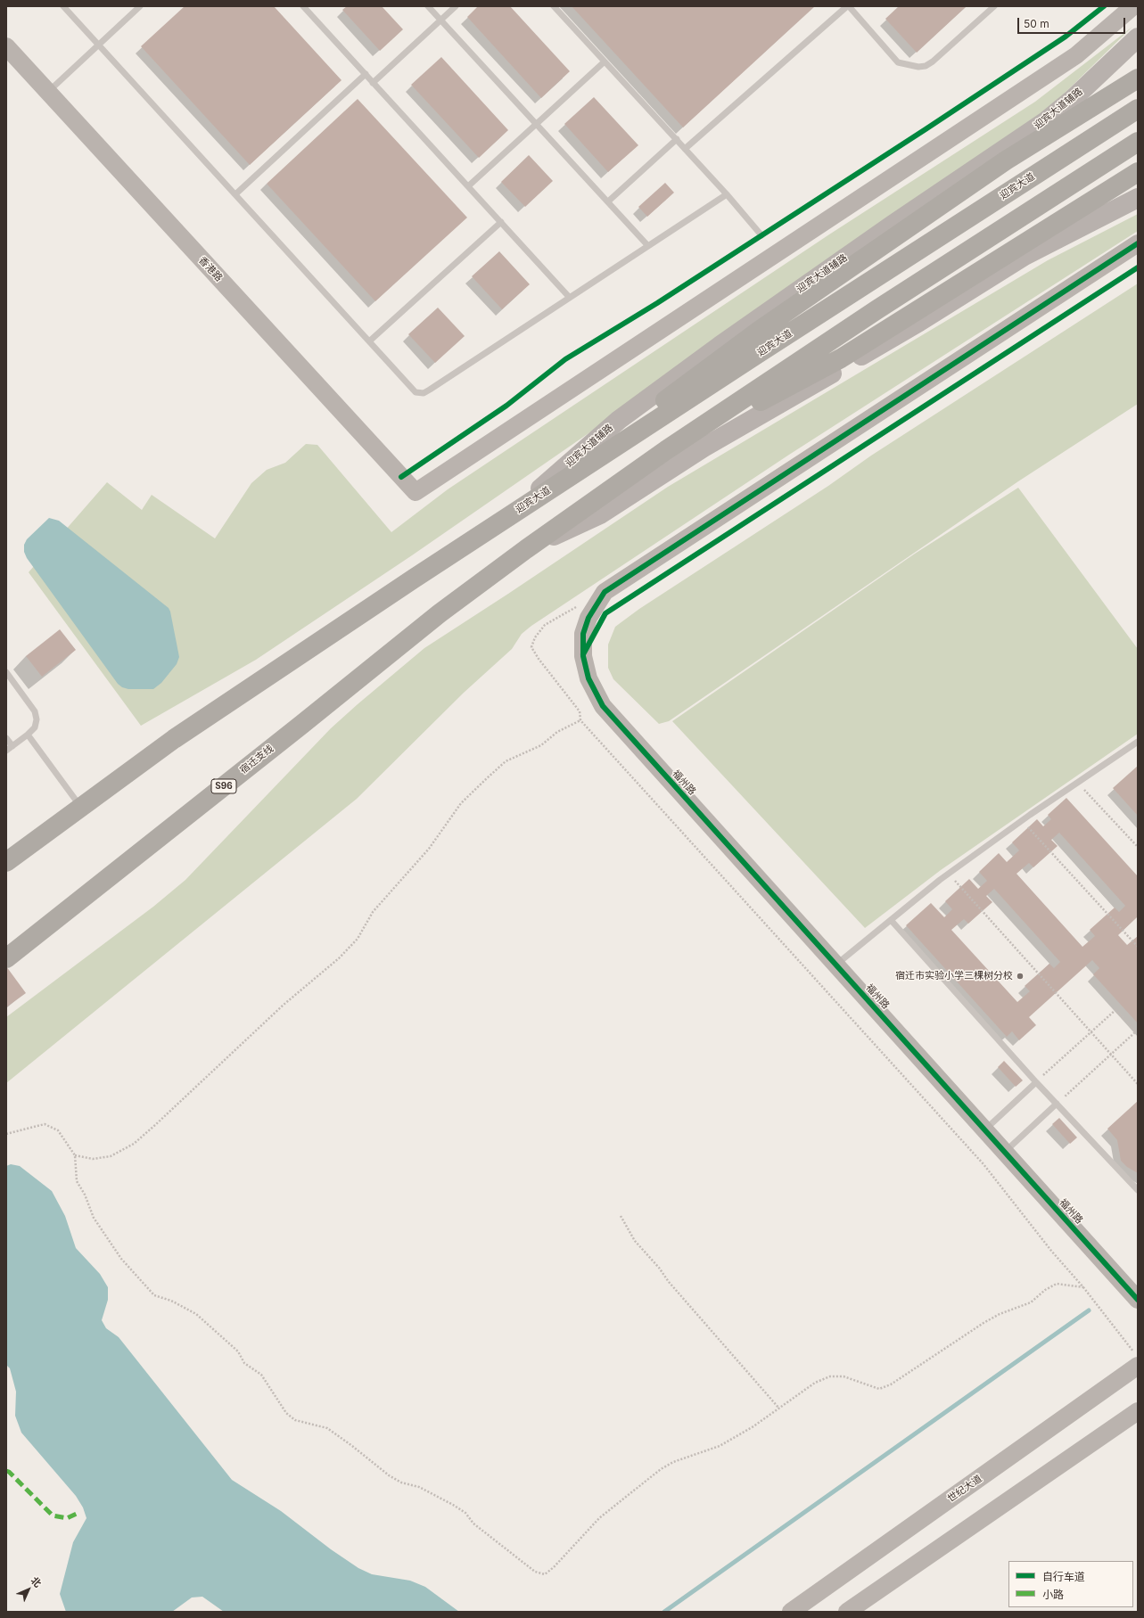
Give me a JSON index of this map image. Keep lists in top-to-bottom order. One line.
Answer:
{"streets":{"highway":["迎宾大道","宿迁支线","S96"],"main road":["迎宾大道辅路"],"street":["香港路","福州路","世纪大道"]},"crossings":[["迎宾大道辅路","迎宾大道"]],"places":["宿迁市实验小学三棵树分校"],"legend":["自行车道","小路"],"scale_bar":"50 m","north":"top right"}
